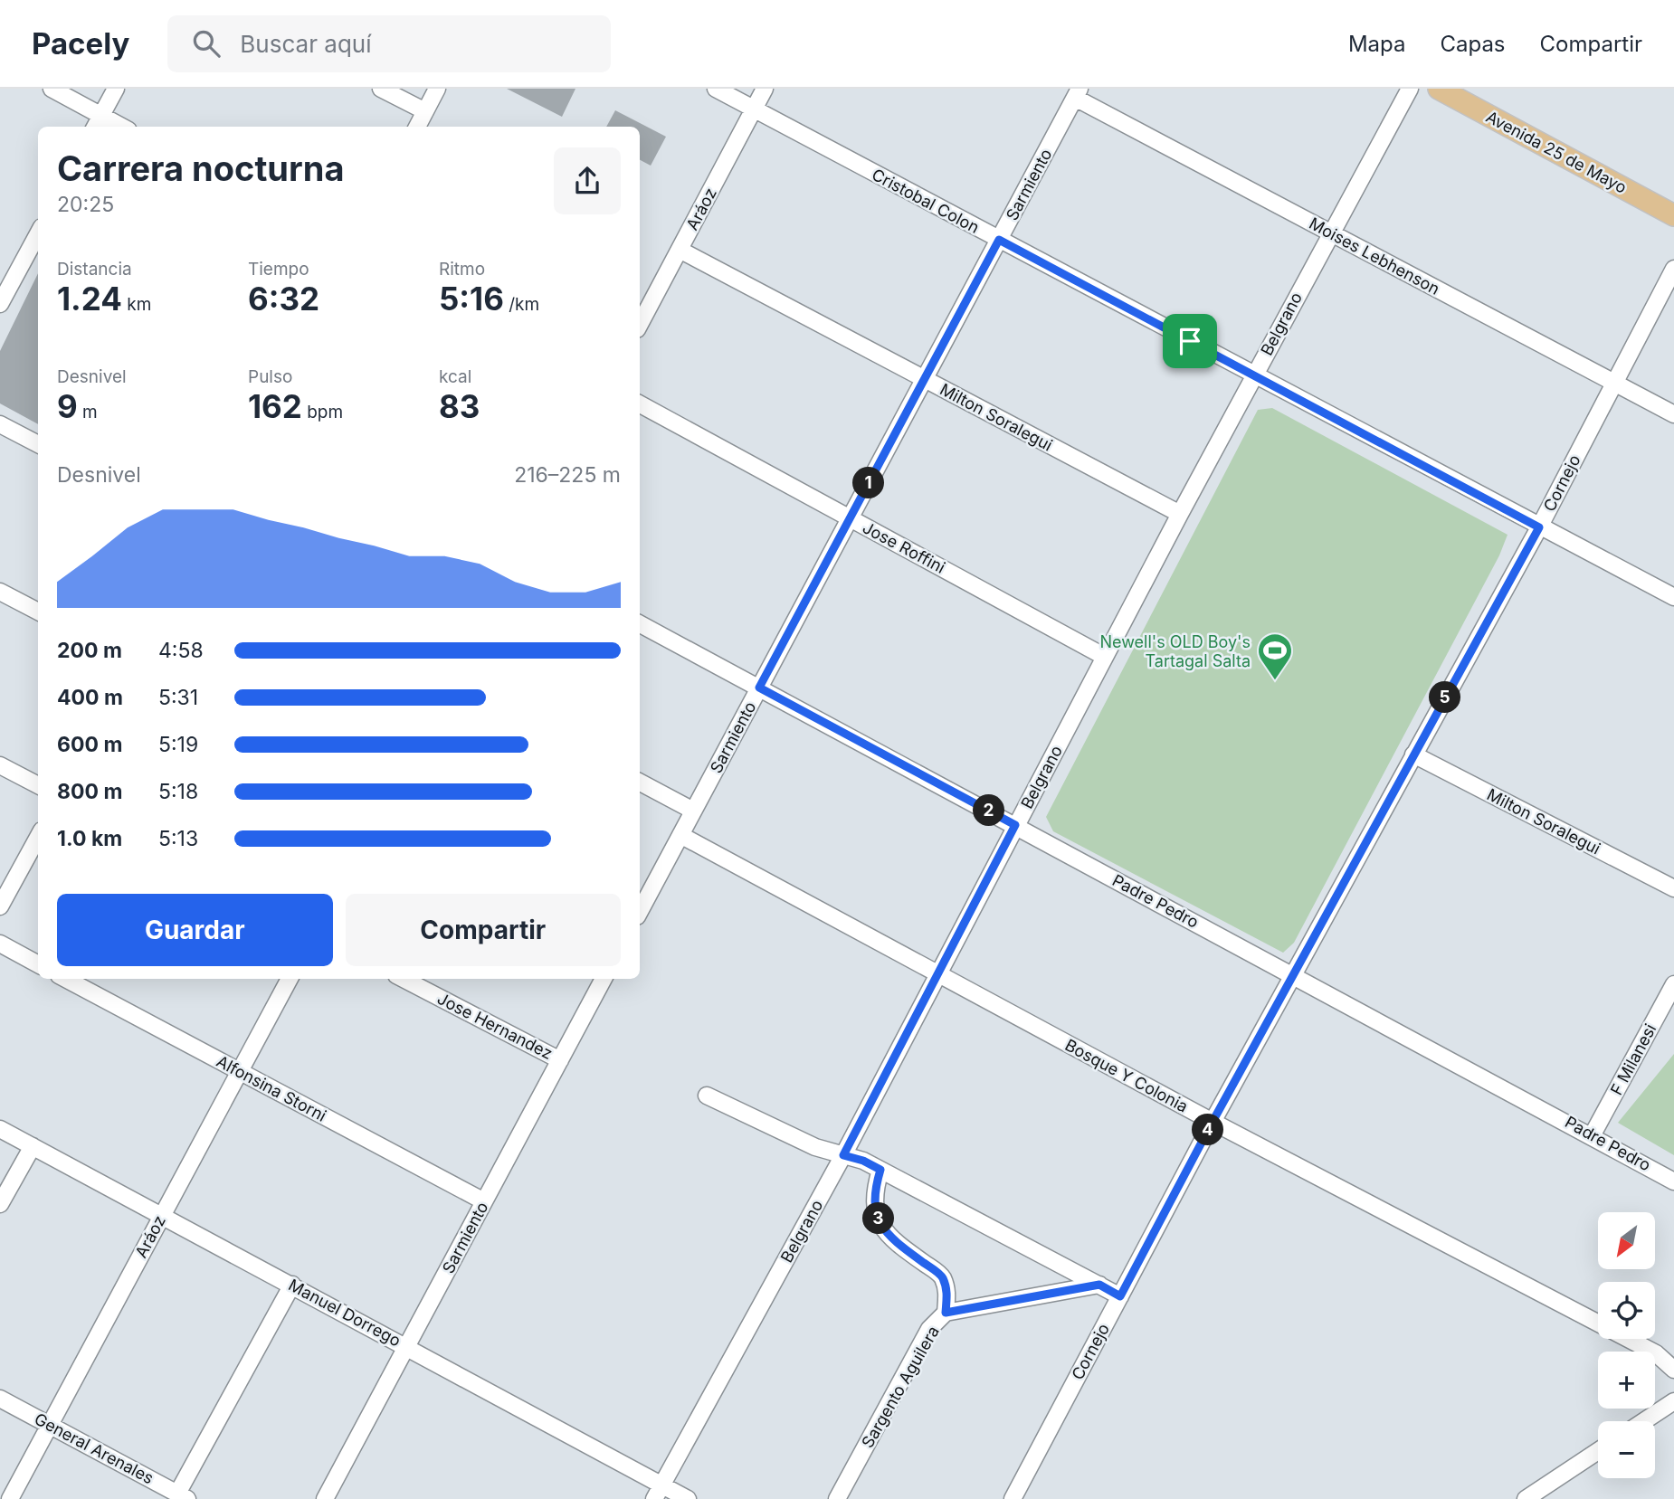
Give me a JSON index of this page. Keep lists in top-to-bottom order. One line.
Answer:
{"streets":{"main road":["Avenida 25 de Mayo"],"street":["Sarmiento","Cristobal Colon","Aráoz","Moises Lebhenson","Belgrano","Milton Soralegui","Cornejo","Jose Roffini","Padre Pedro","Jose Hernandez","F Milanesi","Bosque Y Colonia","Alfonsina Storni","Manuel Dorrego","Sargento Aguilera","General Arenales"]},"crossings":[["Sarmiento","Cristobal Colon"],["Sarmiento","Moises Lebhenson"],["Sarmiento","Milton Soralegui"],["Sarmiento","Jose Roffini"],["Sarmiento","Padre Pedro"],["Sarmiento","Jose Hernandez"],["Sarmiento","Bosque Y Colonia"],["Sarmiento","Alfonsina Storni"],["Sarmiento","Manuel Dorrego"],["Cristobal Colon","Aráoz"],["Cristobal Colon","Belgrano"],["Cristobal Colon","Cornejo"],["Aráoz","Milton Soralegui"],["Aráoz","Alfonsina Storni"],["Aráoz","Manuel Dorrego"],["Aráoz","General Arenales"],["Moises Lebhenson","Belgrano"],["Moises Lebhenson","Cornejo"],["Belgrano","Milton Soralegui"],["Belgrano","Jose Roffini"],["Belgrano","Padre Pedro"],["Belgrano","Bosque Y Colonia"],["Belgrano","Manuel Dorrego"],["Milton Soralegui","Cornejo"],["Cornejo","Padre Pedro"],["Cornejo","Bosque Y Colonia"],["Padre Pedro","F Milanesi"]],"places":{"sports":["Newell's OLD Boy's Tartagal Salta"]},"north":"bottom left","page":{"header":"Pacely","search":"Buscar aquí","nav":["Mapa","Capas","Compartir"],"heading":["Carrera nocturna","20:25"],"stats":[["Distancia","1.24 km"],["Tiempo","6:32"],["Ritmo","5:16 /km"],["Desnivel","9 m"],["Pulso","162 bpm"],["kcal","83"]],"chart":["Desnivel","216–225 m"],"pins":["1","5","2","4","3"],"list":[{"name":"200 m","note":"4:58"},{"name":"400 m","note":"5:31"},{"name":"600 m","note":"5:19"},{"name":"800 m","note":"5:18"},{"name":"1.0 km","note":"5:13"}],"buttons":["Guardar","Compartir"],"map_buttons":["+","−"]}}
